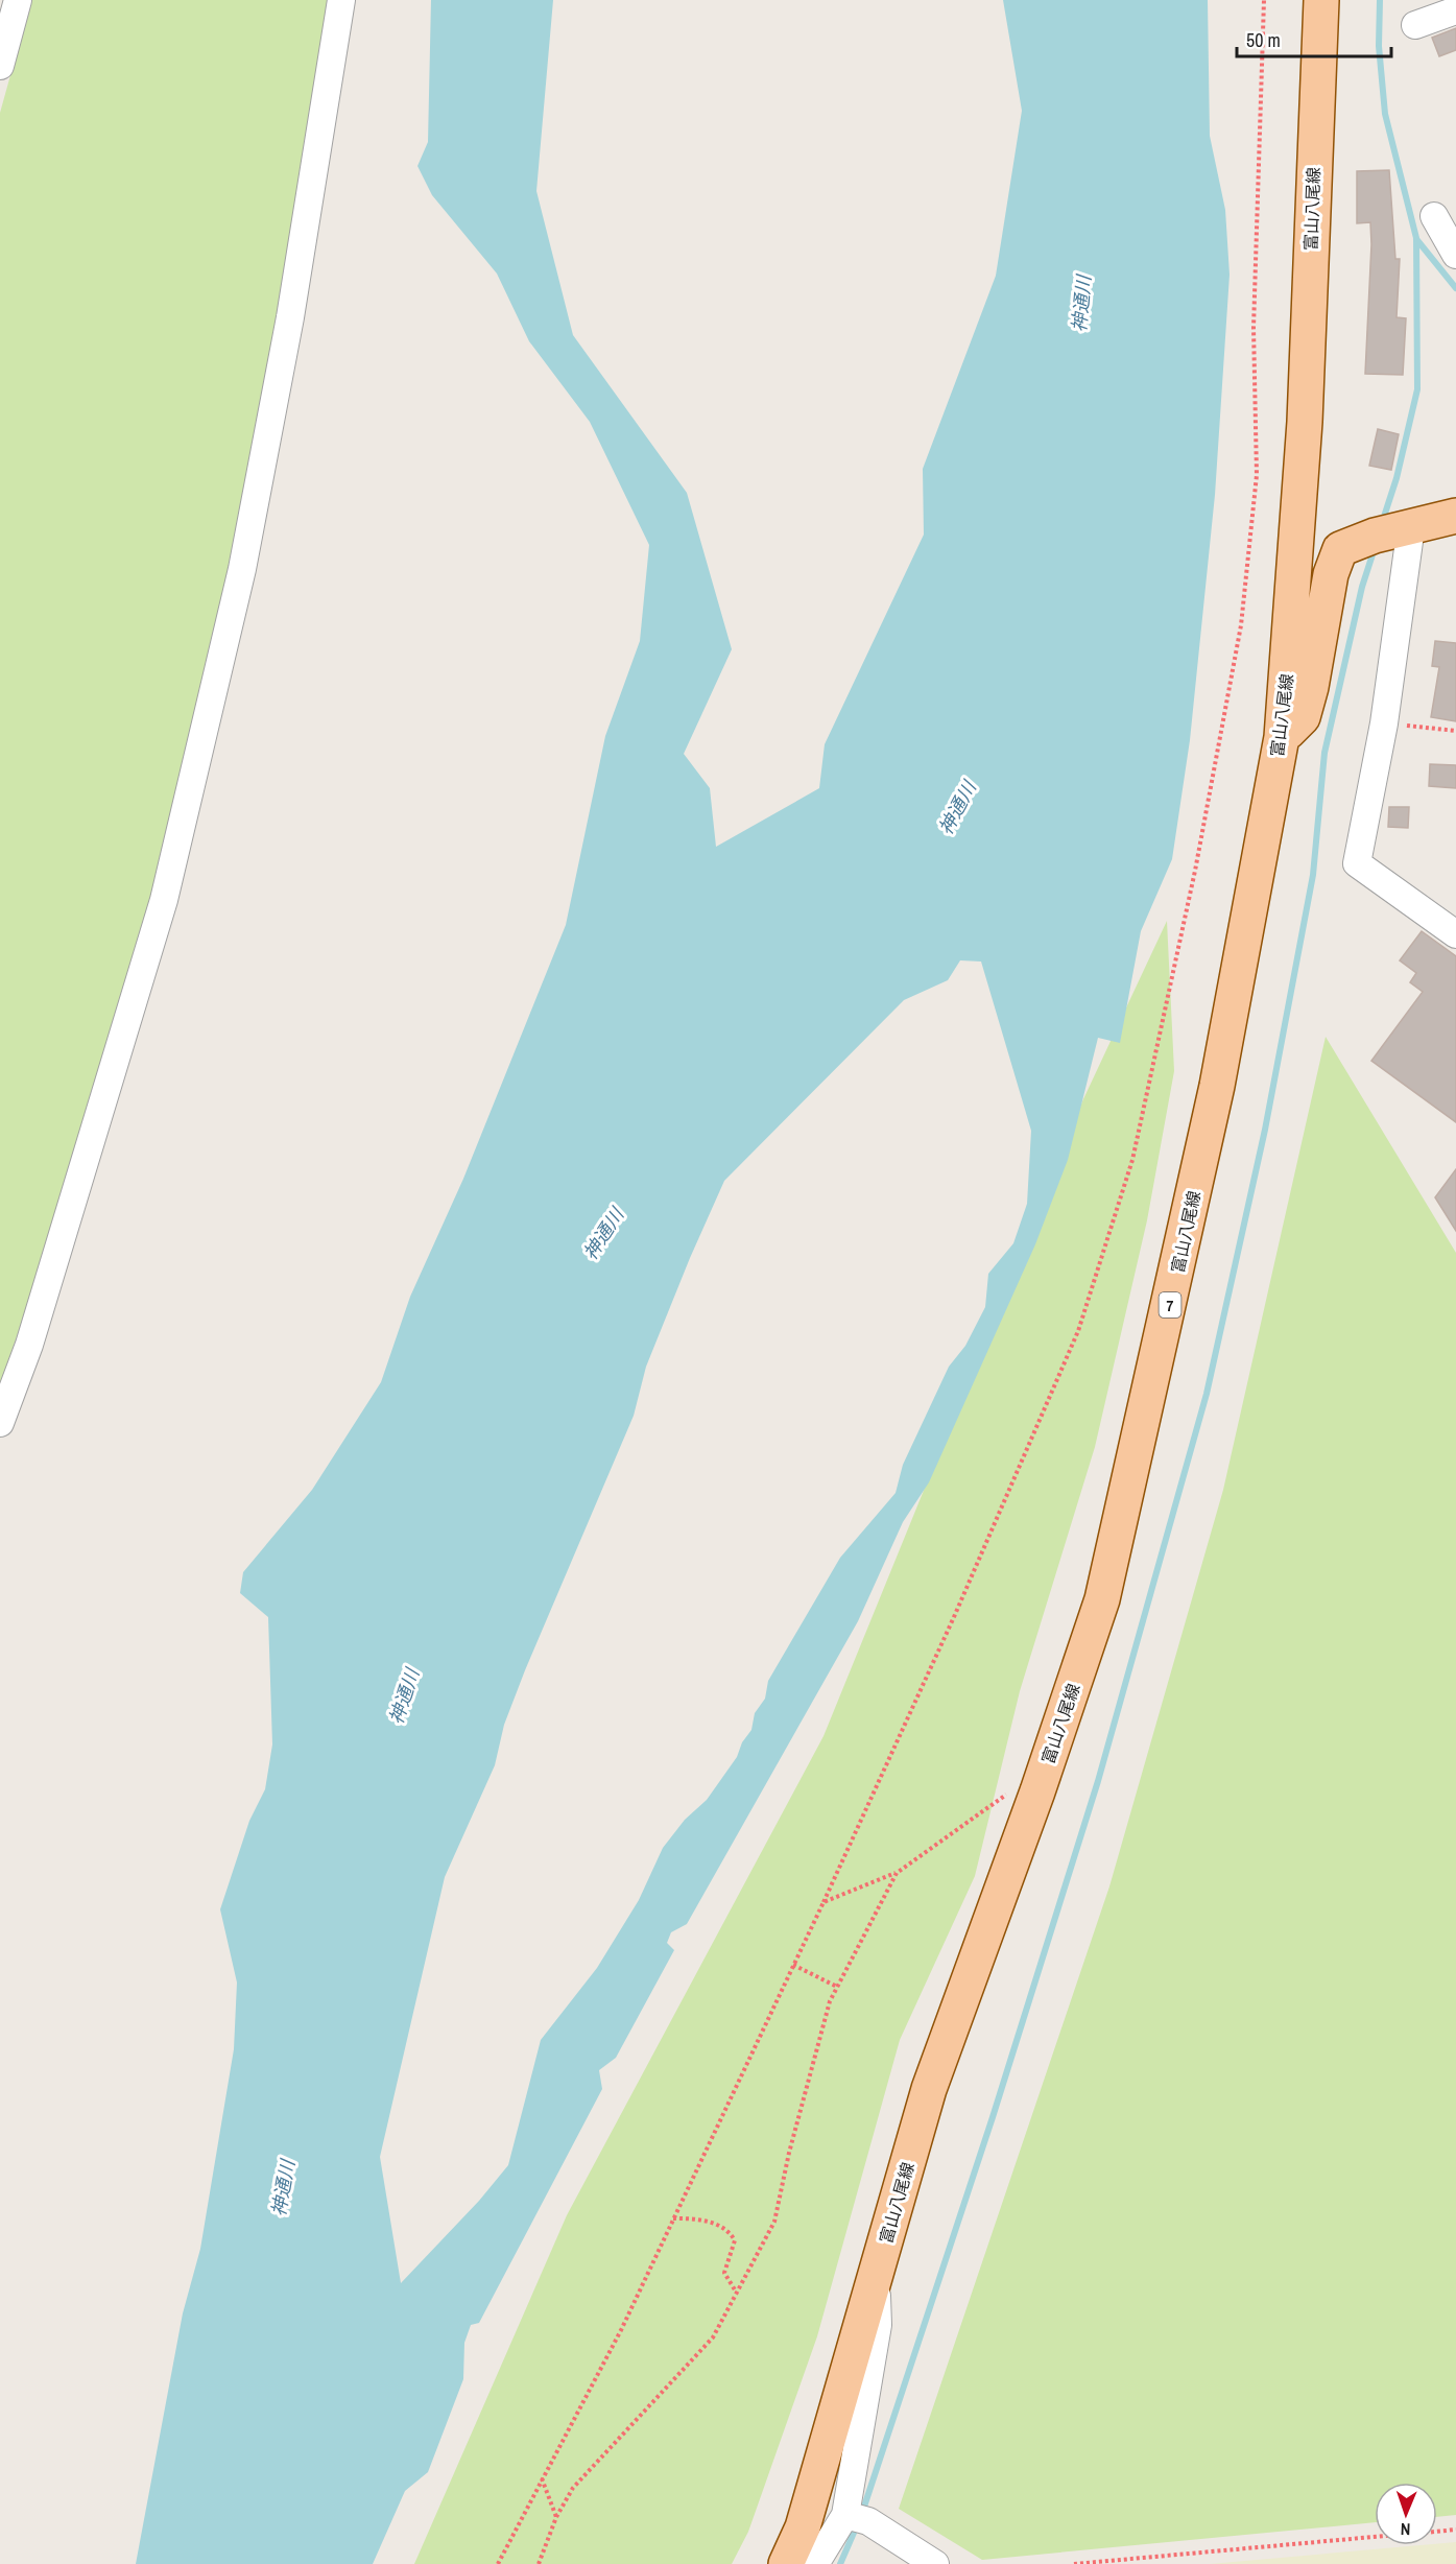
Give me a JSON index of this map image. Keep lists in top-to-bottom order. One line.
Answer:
{"streets":{"main road":["富山八尾線","7"]},"water":["神通川"],"scale_bar":"50 m","north":"bottom"}
